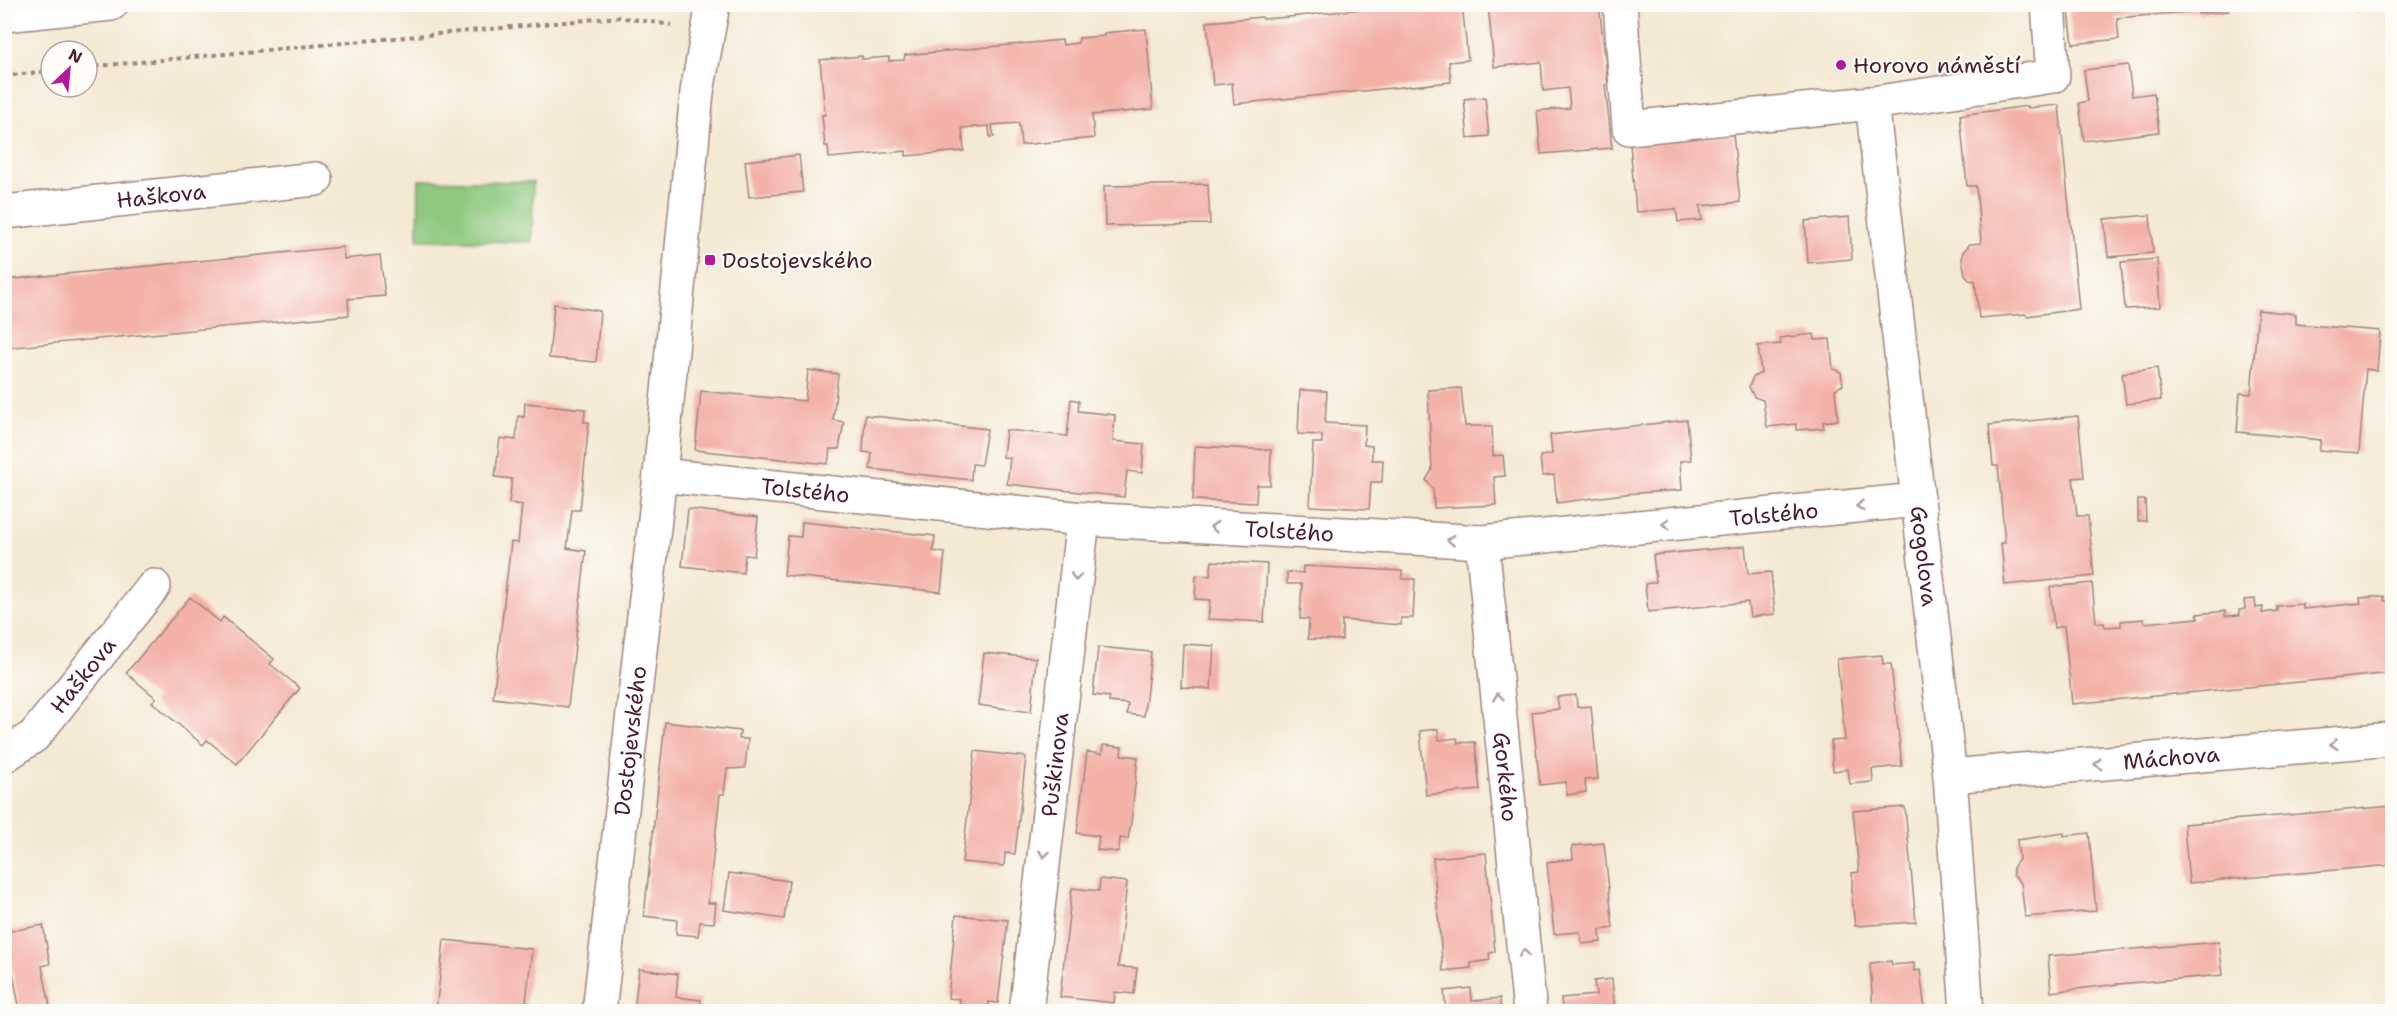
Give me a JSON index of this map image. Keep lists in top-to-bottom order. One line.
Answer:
{"streets":{"street":["Haškova","Tolstého","Gogolova","Dostojevského","Máchova","Puškinova","Gorkého"]},"crossings":[["Tolstého","Gogolova"],["Tolstého","Dostojevského"],["Tolstého","Puškinova"],["Tolstého","Gorkého"],["Gogolova","Máchova"]],"one_way":["Tolstého","Máchova","Puškinova","Gorkého"],"places":{"other":["Horovo náměstí"],"transit":["Dostojevského"]},"north":"top right"}
